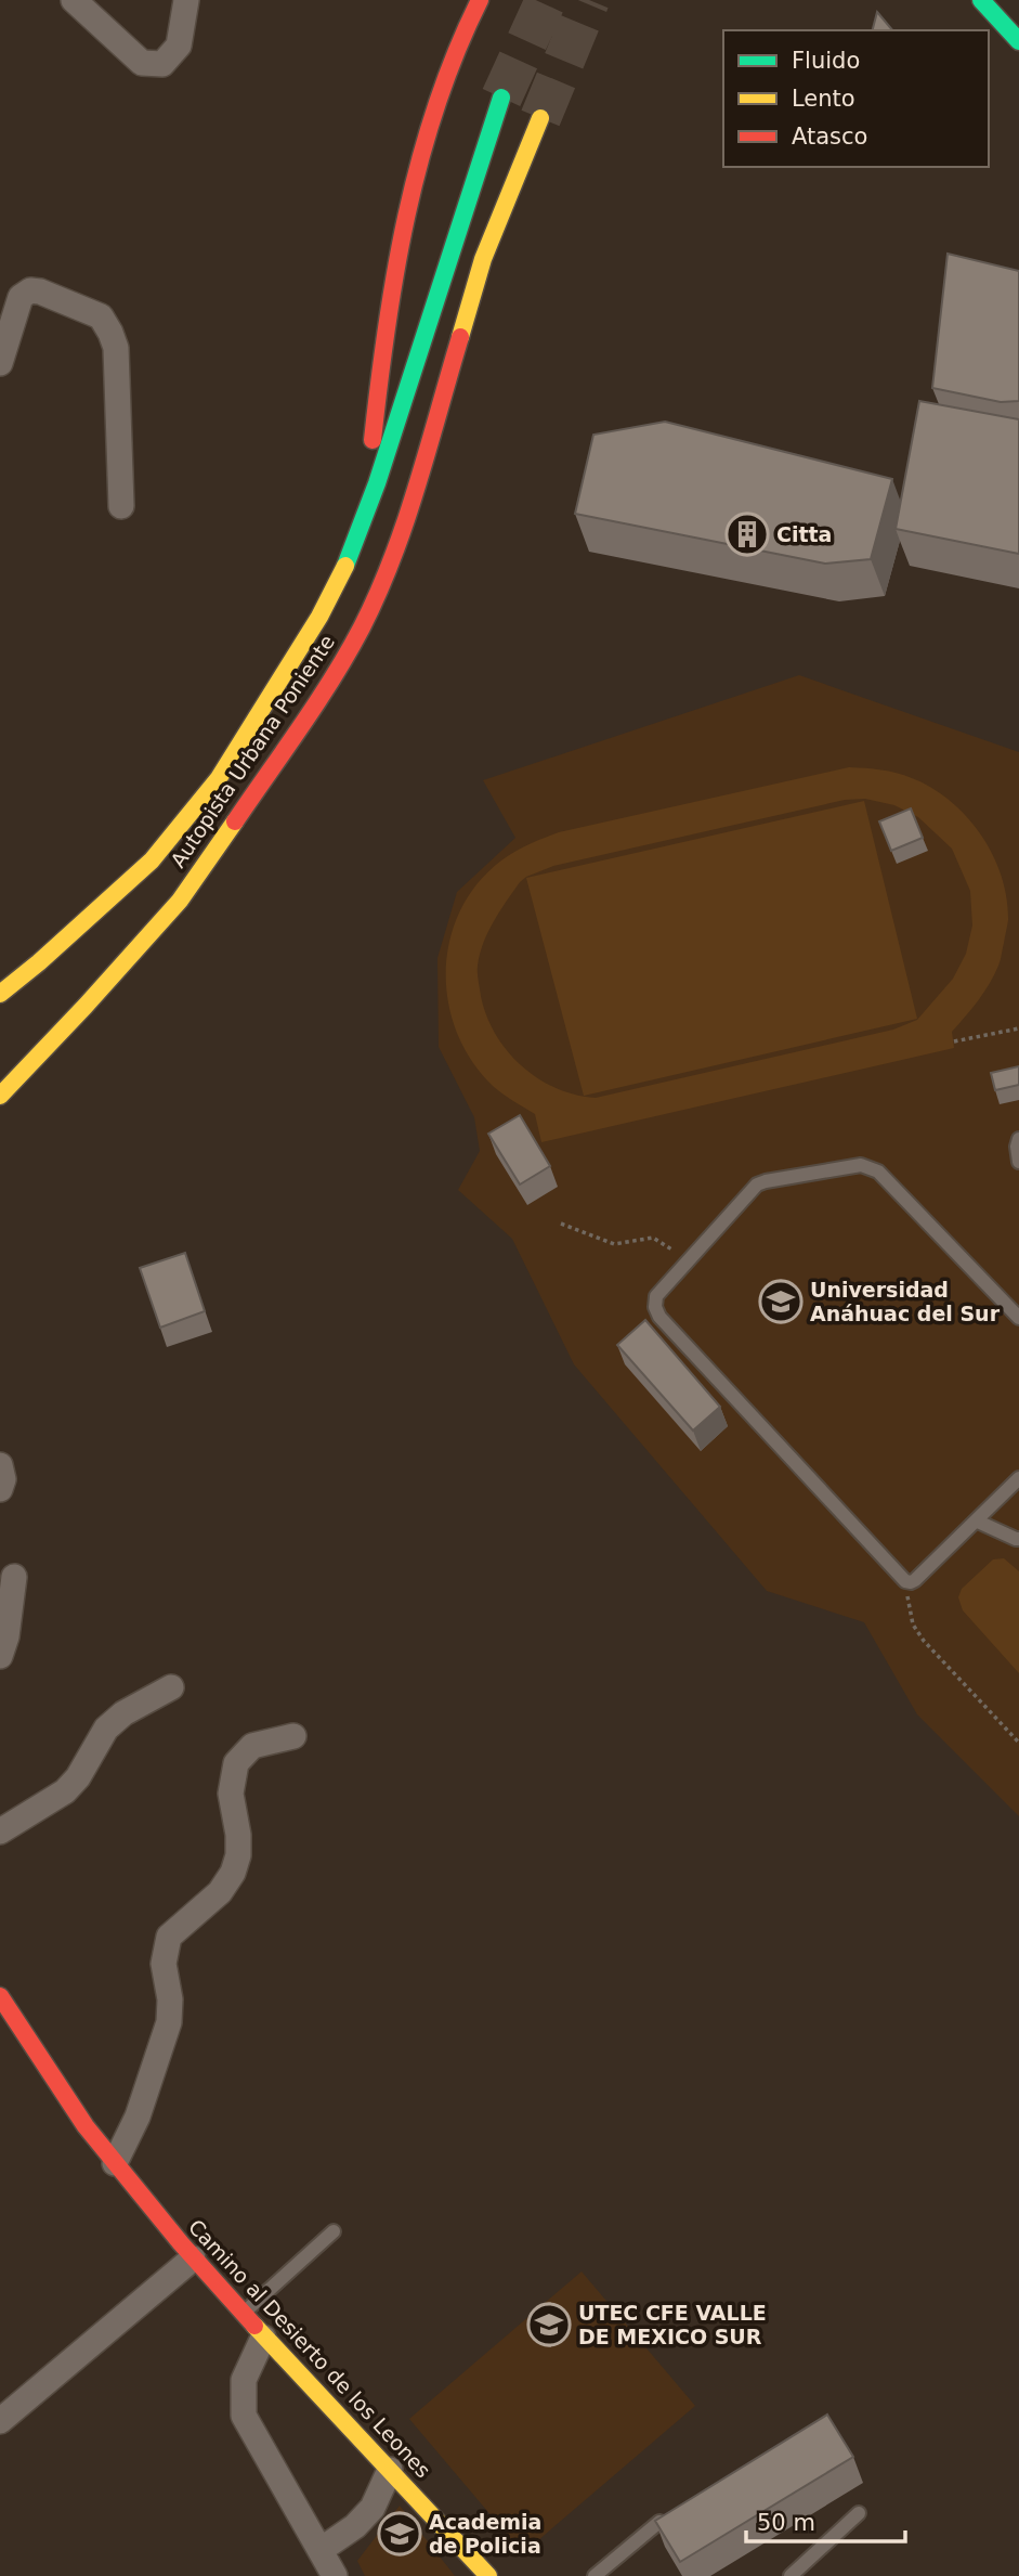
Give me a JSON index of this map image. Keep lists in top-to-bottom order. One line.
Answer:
{"streets":{"main road":["Autopista Urbana Poniente","Camino al Desierto de los Leones"]},"places":{"building":["Citta"],"school or university":["Universidad Anáhuac del Sur","UTEC CFE VALLE DE MEXICO SUR","Academia de Policia"]},"legend":["Fluido","Lento","Atasco"],"scale_bar":"50 m"}
